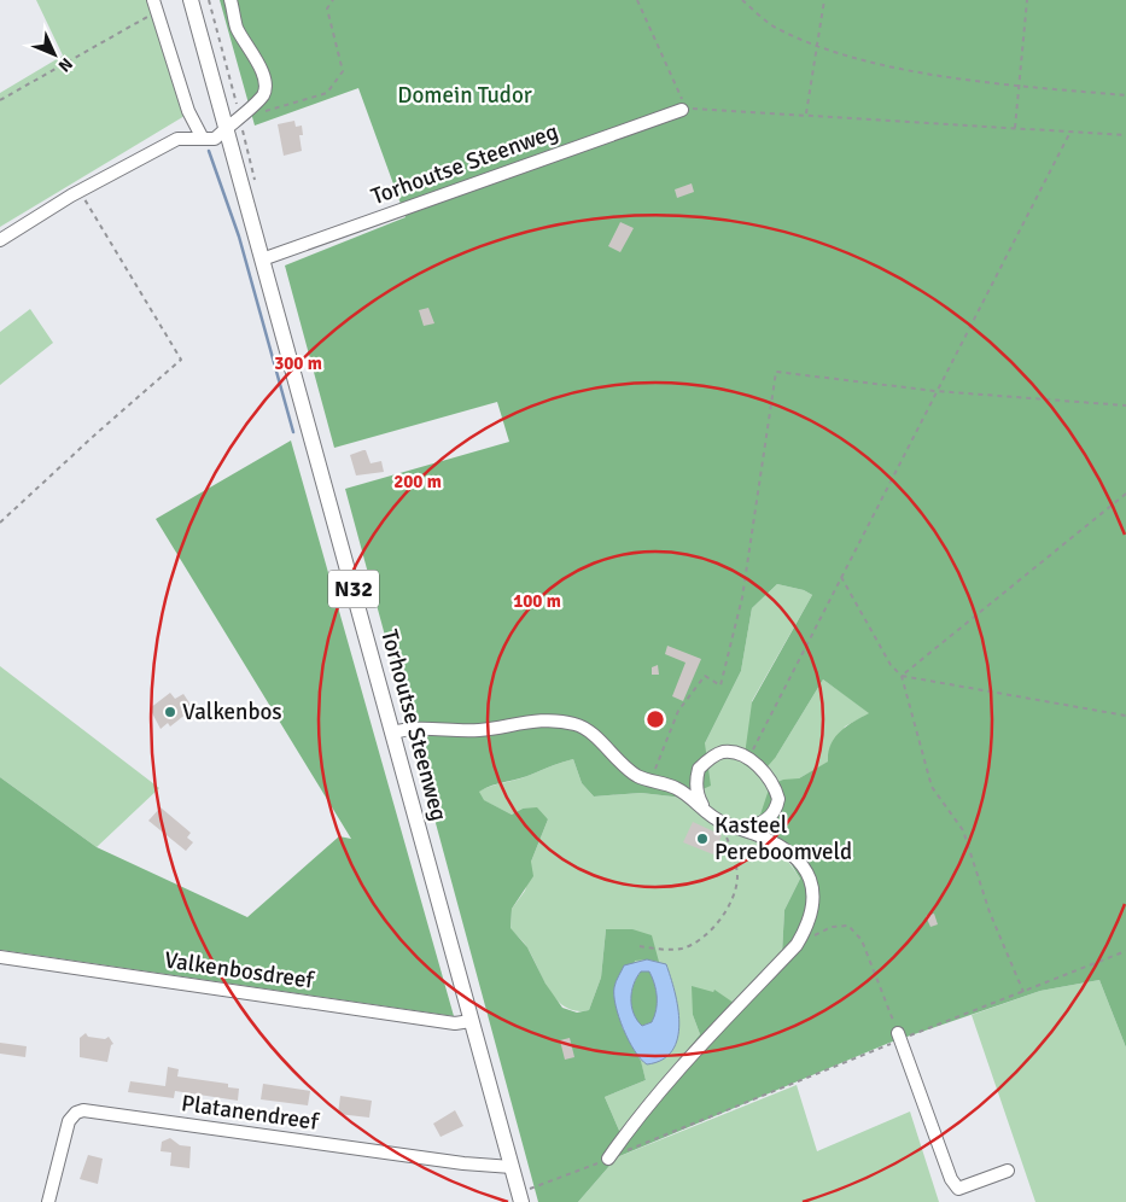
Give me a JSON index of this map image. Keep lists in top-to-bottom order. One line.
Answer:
{"streets":{"main road":["Torhoutse Steenweg","N32"],"street":["Valkenbosdreef","Platanendreef"]},"crossings":[["Torhoutse Steenweg","Valkenbosdreef"],["Torhoutse Steenweg","Platanendreef"]],"parks":["Domein Tudor"],"places":["Valkenbos","Kasteel Pereboomveld"],"north":"bottom right","rings":["300 m","200 m","100 m"]}
